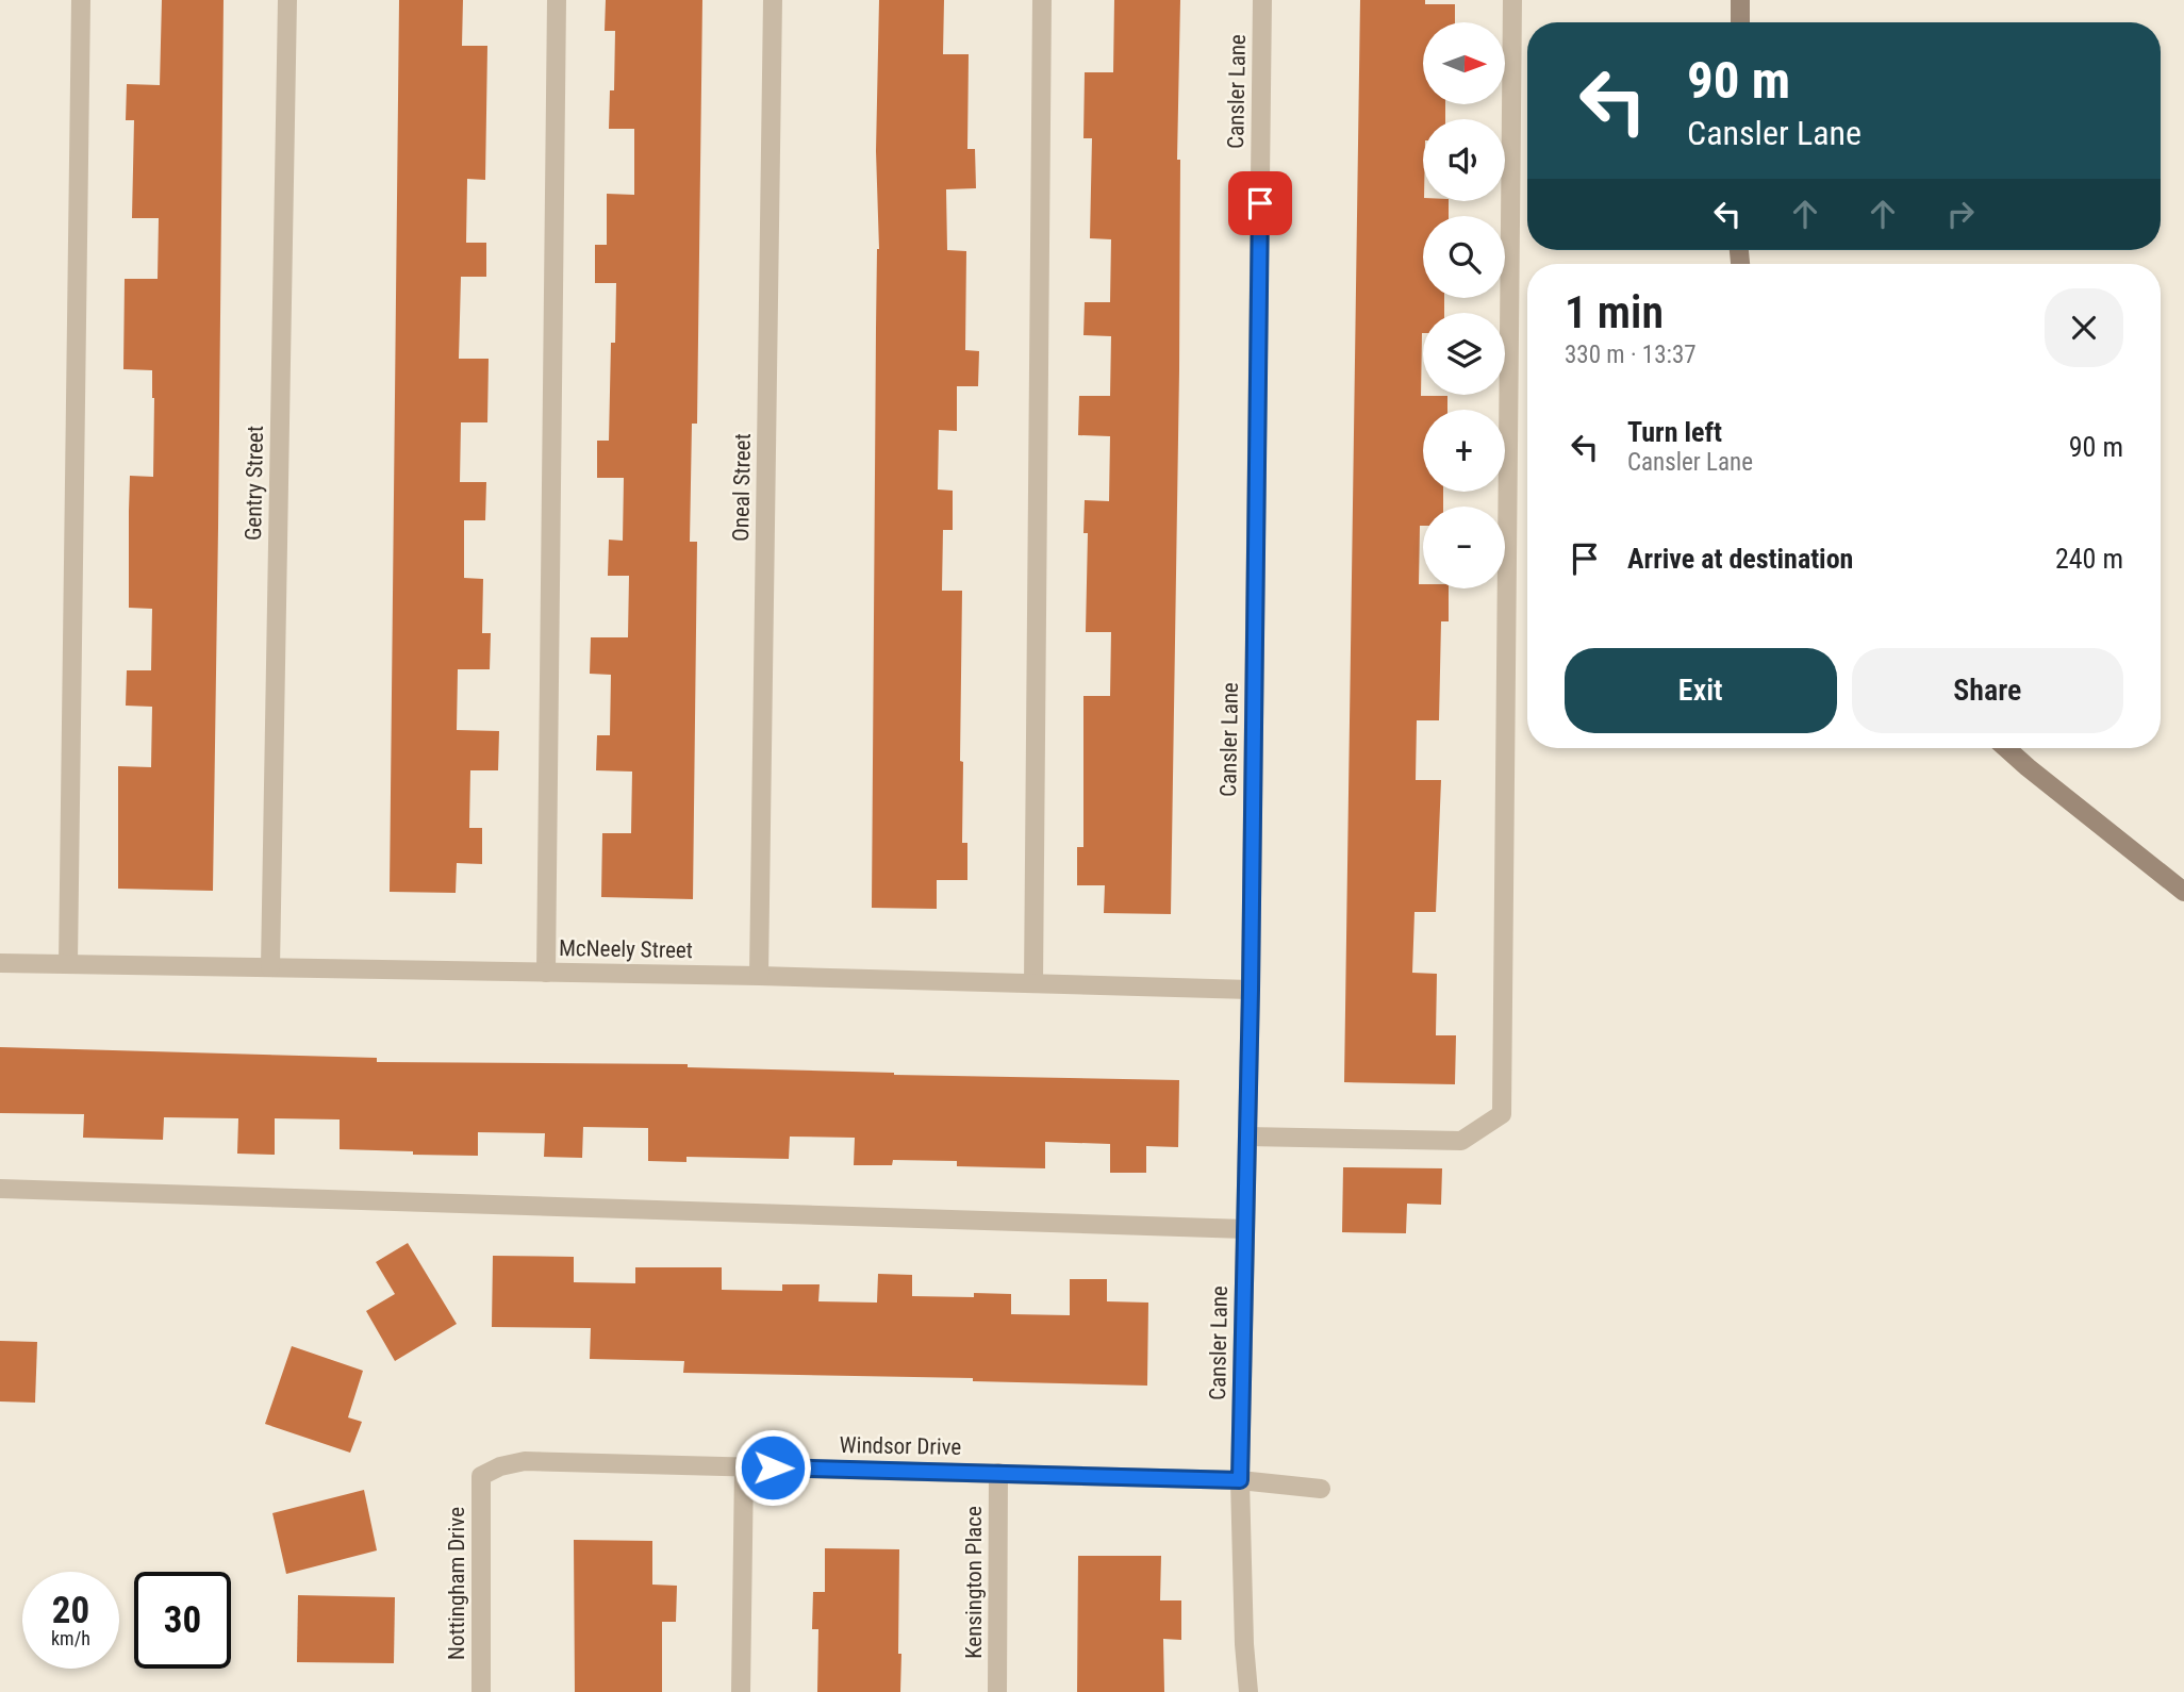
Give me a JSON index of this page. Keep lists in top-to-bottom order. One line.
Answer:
{"streets":{"street":["Cansler Lane","Gentry Street","Oneal Street","McNeely Street","Windsor Drive","Kensington Place","Nottingham Drive"]},"crossings":[["Cansler Lane","McNeely Street"],["Cansler Lane","Windsor Drive"],["Gentry Street","McNeely Street"],["Oneal Street","McNeely Street"],["Windsor Drive","Kensington Place"],["Windsor Drive","Nottingham Drive"]],"north":"right","page":{"map_buttons":["+","−"],"turn":["90 m","Cansler Lane"],"heading":["1 min","330 m · 13:37"],"list":[{"name":"Turn left","note":"Cansler Lane","value":"90 m"},{"name":"Arrive at destination","value":"240 m"}],"buttons":["Exit","Share"],"speed":"20 km/h","limit":"30"}}
